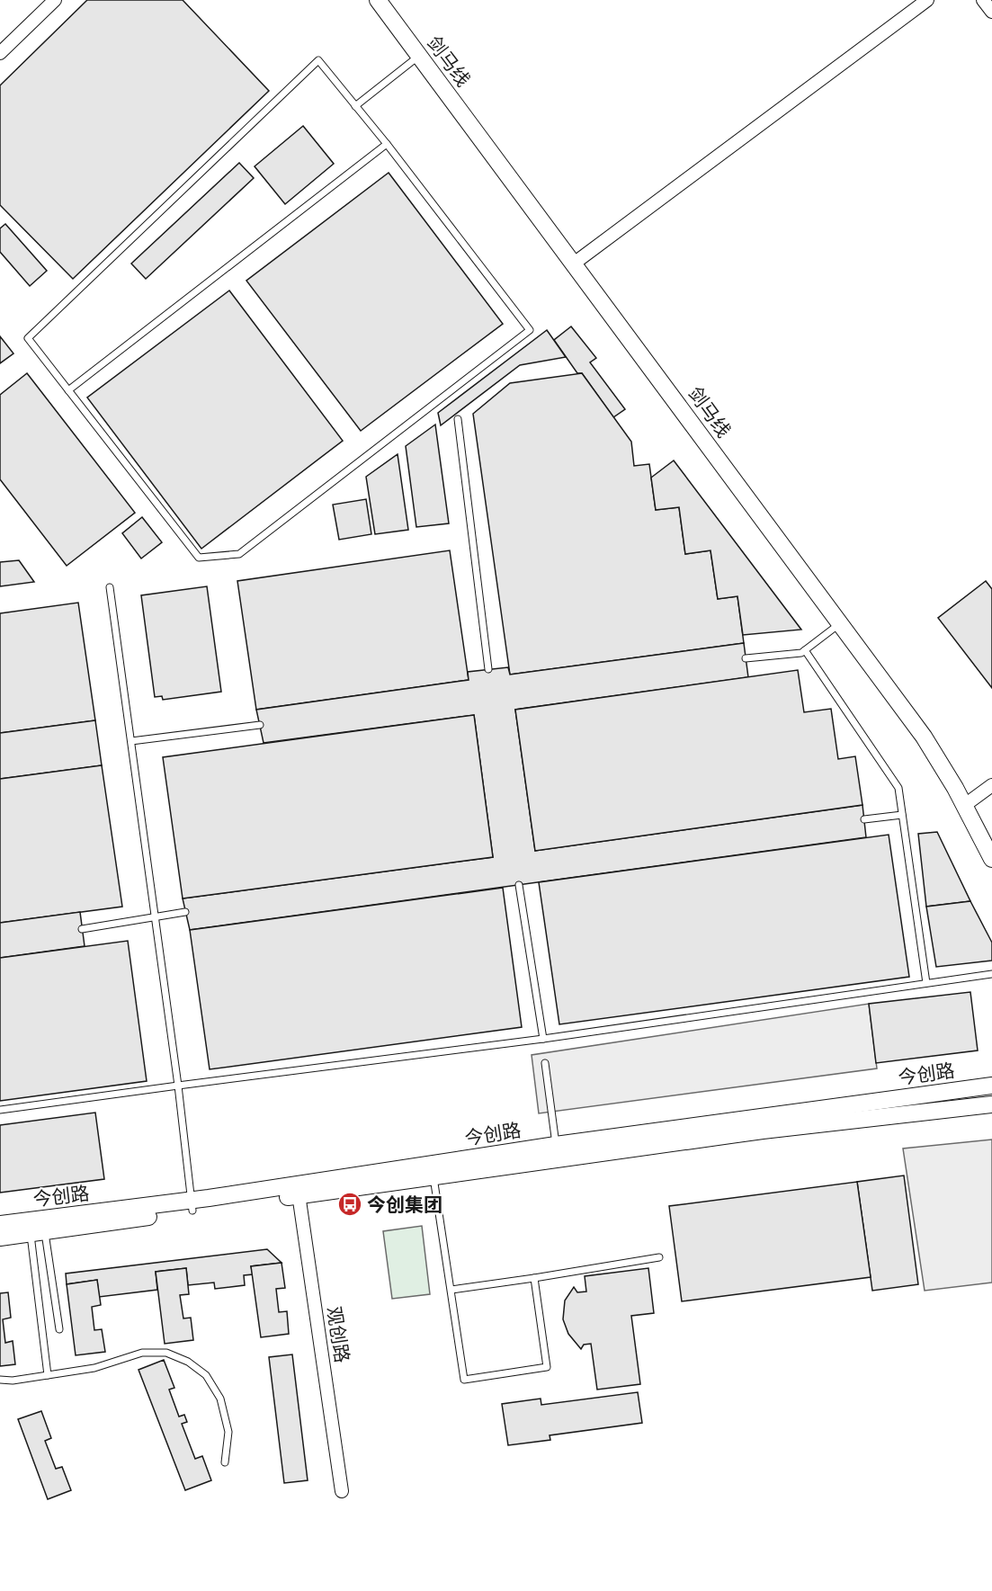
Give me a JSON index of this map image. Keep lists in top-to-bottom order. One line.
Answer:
{"streets":{"main road":["剑马线","今创路"],"street":["观创路"]},"crossings":[["今创路","观创路"]],"places":{"bus stop":["今创集团"]}}
